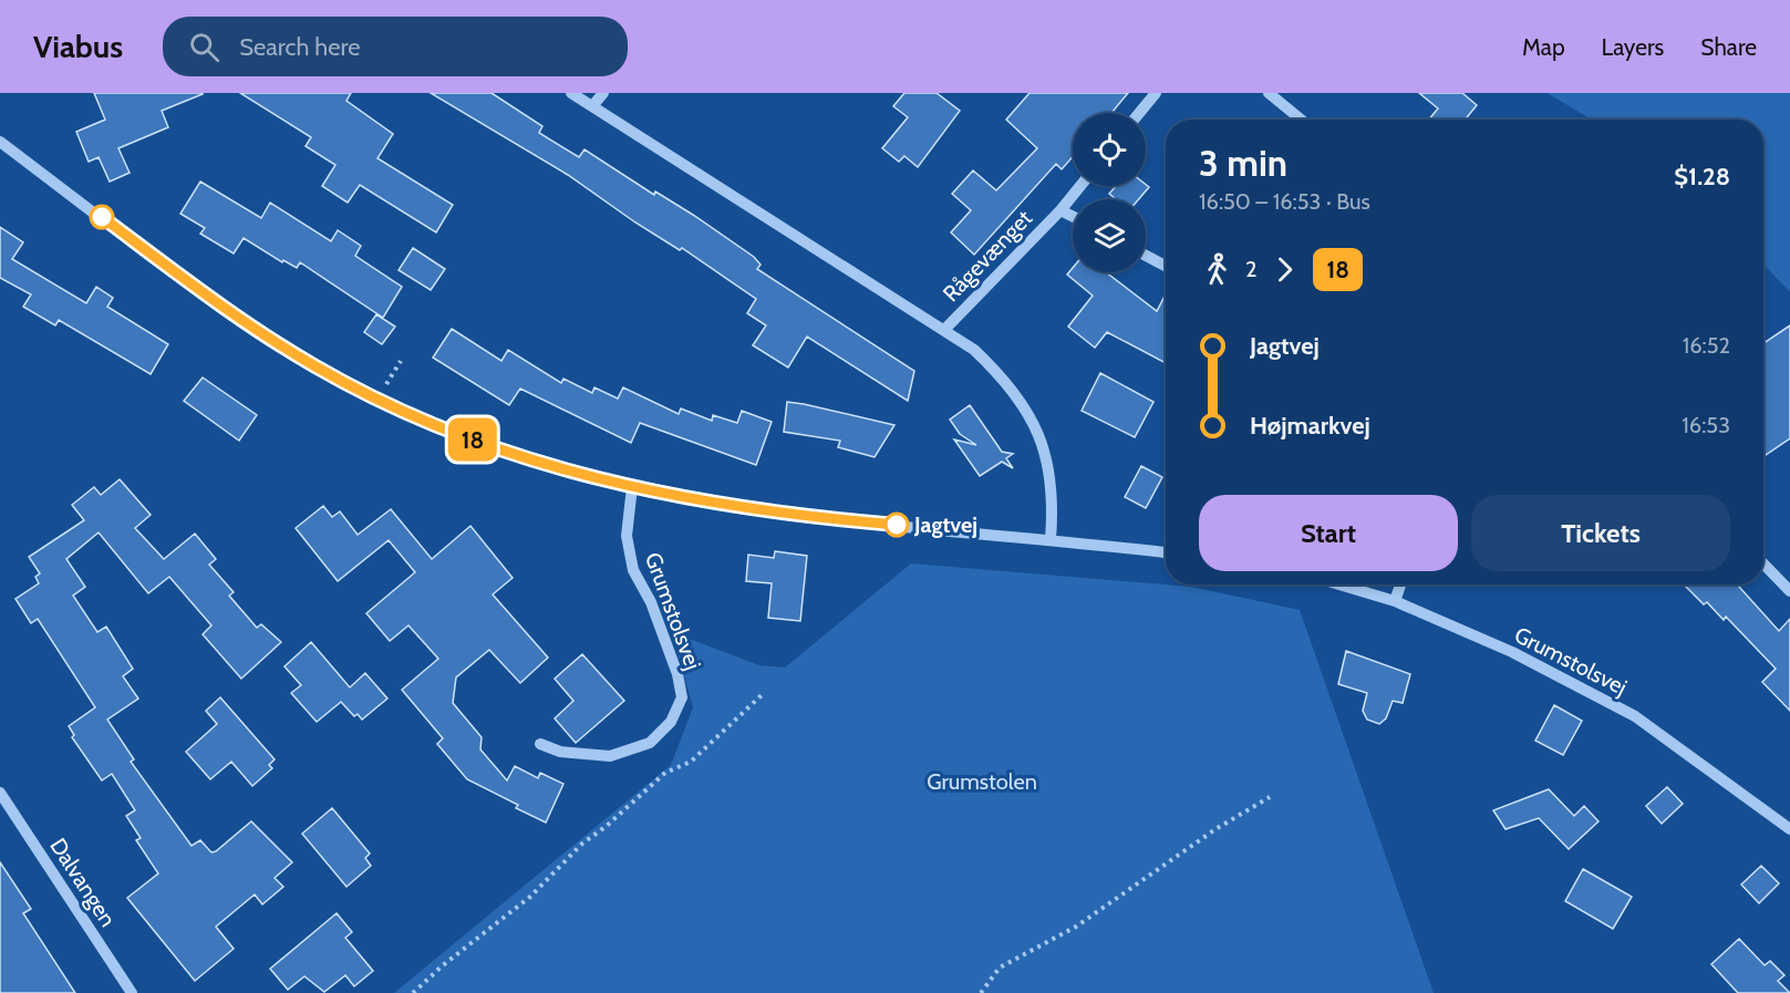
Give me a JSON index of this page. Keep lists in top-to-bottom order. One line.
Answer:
{"streets":{"street":["Rågevænget","Grumstolsvej","Dalvangen"]},"parks":["Grumstolen"],"places":["Jagtvej"],"lines":["bus line 18"],"page":{"header":"Viabus","search":"Search here","nav":["Map","Layers","Share"],"on_map":"18","heading":["3 min","16:50 – 16:53 · Bus","$1.28"],"legs":["2","18"],"list":[{"name":"Jagtvej","value":"16:52"},{"name":"Højmarkvej","value":"16:53"}],"buttons":["Start","Tickets"]}}
